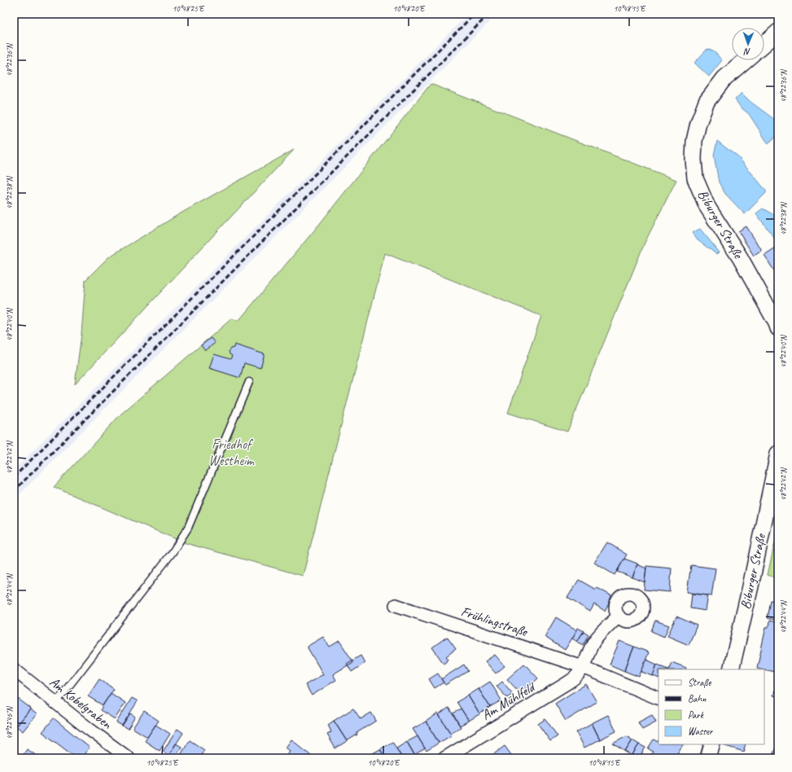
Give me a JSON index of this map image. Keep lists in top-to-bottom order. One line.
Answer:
{"streets":{"street":["Biburger Straße","Frühlingstraße","Am Mühlfeld","Am Kobelgraben"]},"crossings":[["Frühlingstraße","Am Mühlfeld"]],"parks":["Friedhof Westheim"],"legend":["Straße","Bahn","Park","Wasser"],"north":"bottom","coordinates":["10°48'25\"E","10°48'20\"E","10°48'15\"E","48°22'36\"N","48°22'38\"N","48°22'40\"N","48°22'42\"N","48°22'44\"N","48°22'46\"N"]}
